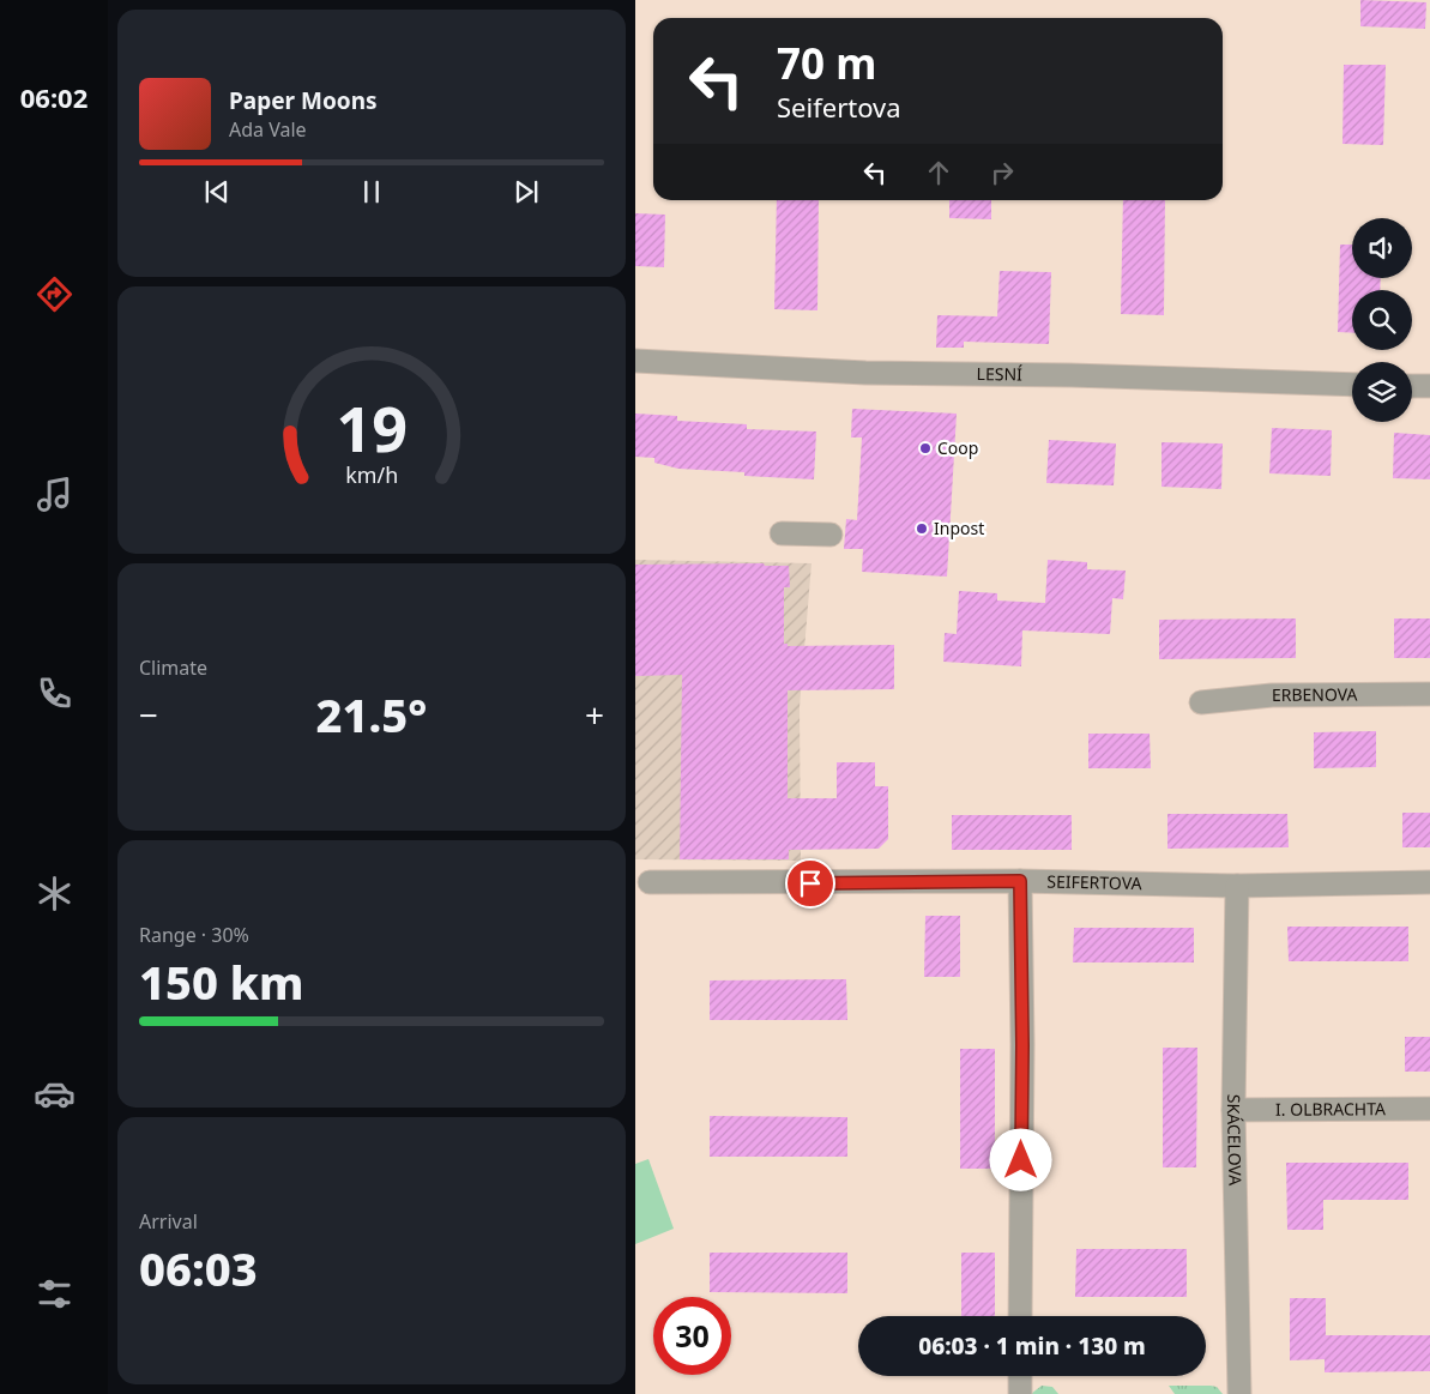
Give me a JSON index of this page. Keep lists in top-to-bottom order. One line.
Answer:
{"streets":{"street":["LESNÍ","ERBENOVA","SEIFERTOVA","I. OLBRACHTA","SKÁCELOVA"]},"crossings":[["SEIFERTOVA","SKÁCELOVA"],["I. OLBRACHTA","SKÁCELOVA"]],"places":["Coop","Inpost"],"page":{"tabs":"06:02","turn":["70 m","Seifertova"],"song":["Paper Moons","Ada Vale"],"tile":["Climate",["Range · 30%","150 km"],["Arrival","06:03"]],"heat":["−","21.5°","+"],"limit":"30","trip":"06:03 · 1 min · 130 m","gauge":["19","km/h"]}}
